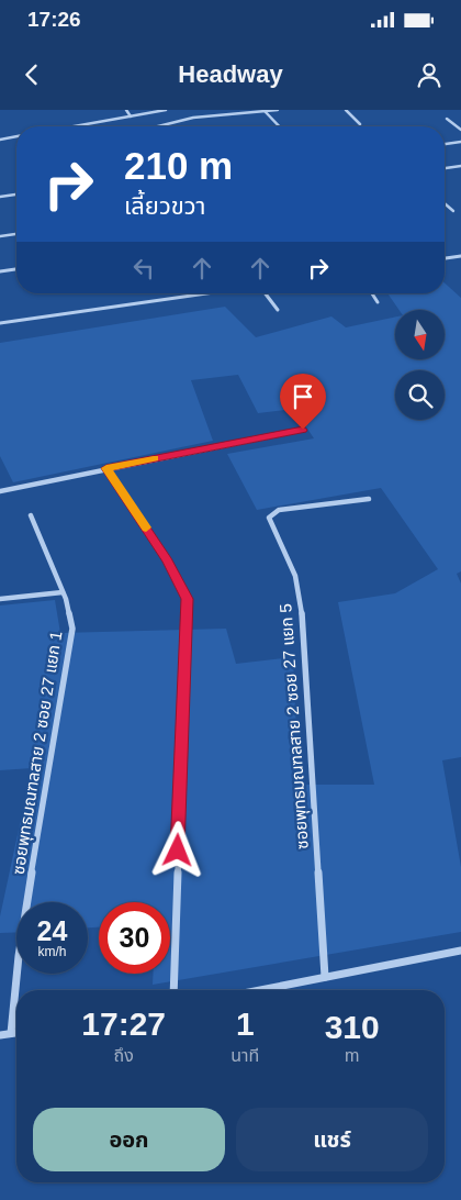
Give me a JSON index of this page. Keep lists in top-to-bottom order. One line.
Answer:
{"streets":{"street":["ซอยพุทธมณฑลสาย 2 ซอย 27 แยก 5","ซอยพุทธมณฑลสาย 2 ซอย 27 แยก 1"]},"north":"bottom","page":{"status":"17:26","header":"Headway","turn":["210 m","เลี้ยวขวา"],"speed":"24 km/h","limit":"30","eta":["17:27","ถึง","1","นาที","310","m"],"buttons":["ออก","แชร์"]}}
